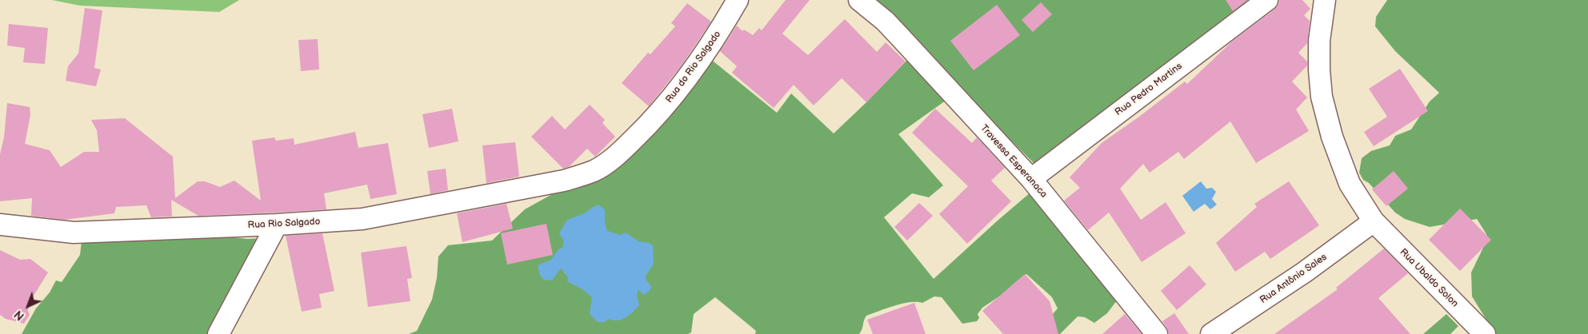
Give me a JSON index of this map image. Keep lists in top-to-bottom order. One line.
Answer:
{"streets":{"street":["Rua do Rio Salgado","Rua Pedro Martins","Travessa Esperanaca","Rua Rio Salgado","Rua Ubaldo Solon","Rua Antônio Sales"]},"crossings":[["Rua do Rio Salgado","Rua Rio Salgado"],["Rua Pedro Martins","Travessa Esperanaca"],["Rua Ubaldo Solon","Rua Antônio Sales"]],"north":"bottom left"}
